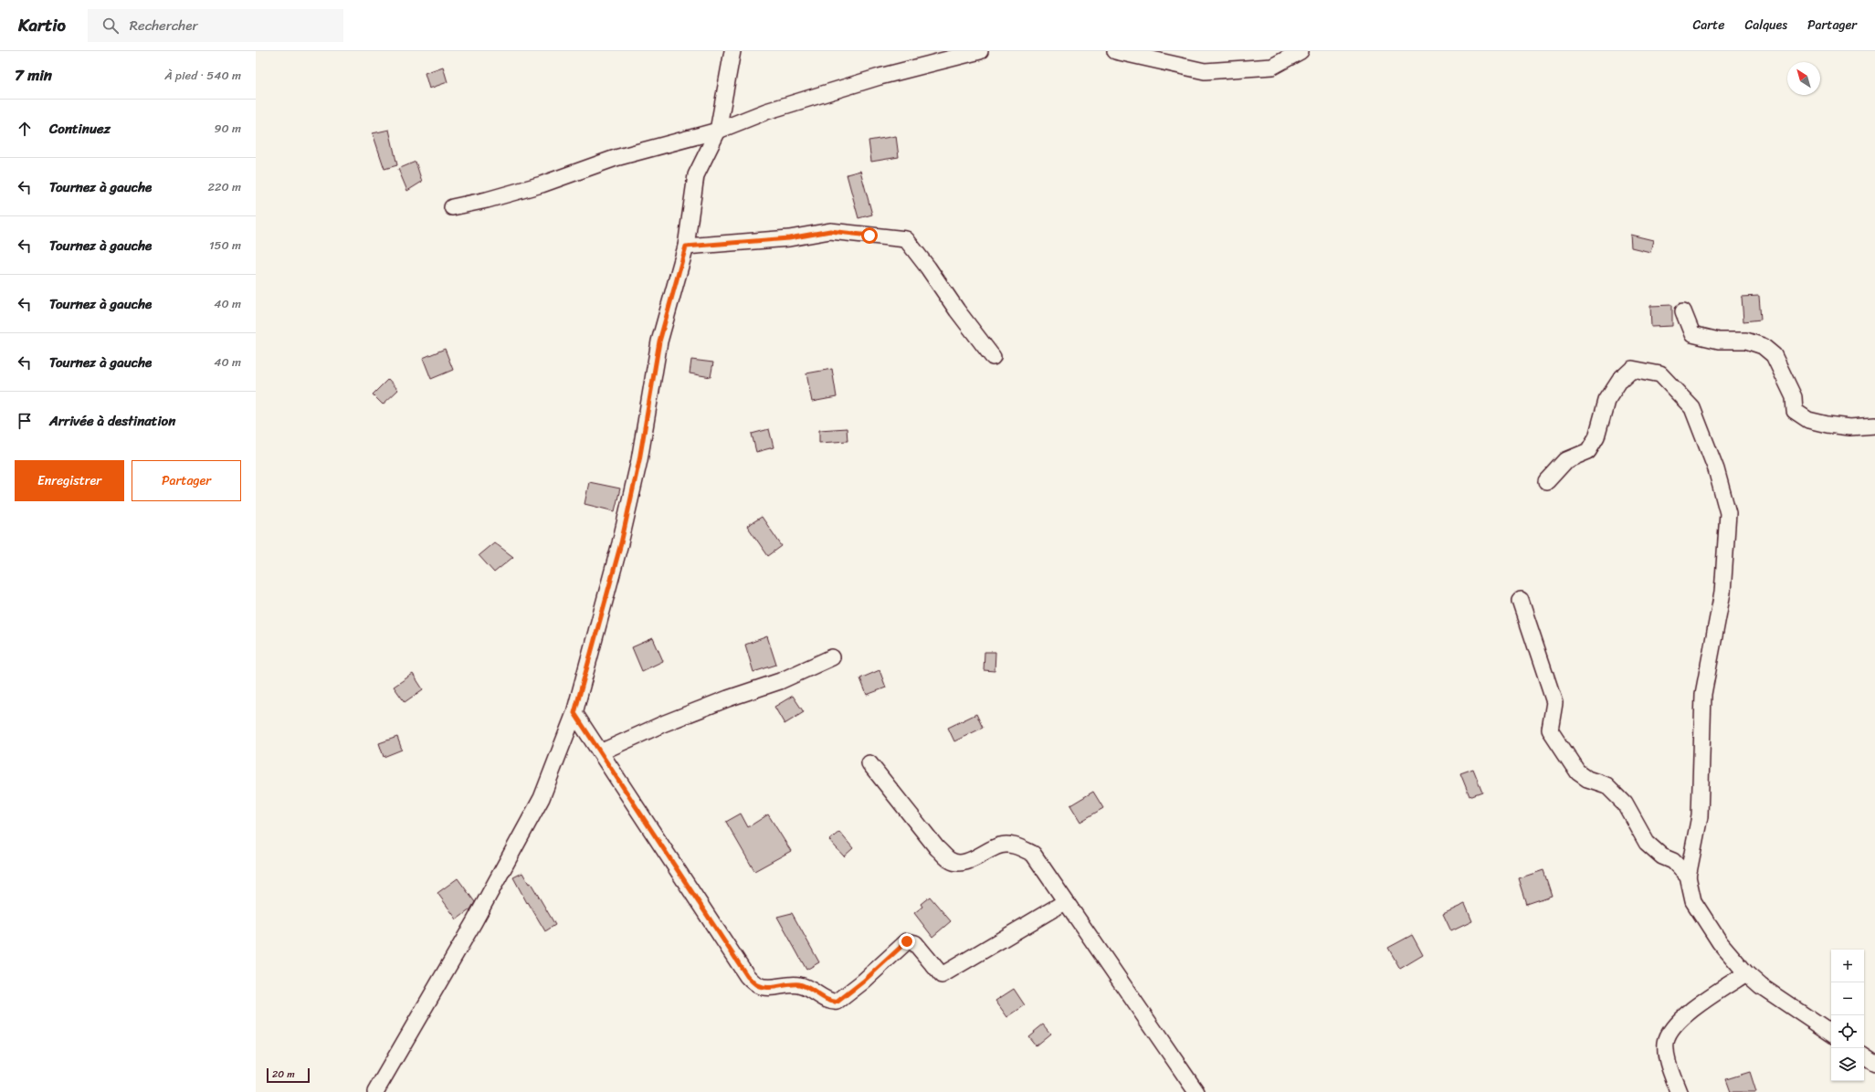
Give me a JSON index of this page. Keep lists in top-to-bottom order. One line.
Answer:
{"scale_bar":"20 m","north":"top left","page":{"header":"Kartio","search":"Rechercher","nav":["Carte","Calques","Partager"],"heading":["7 min","À pied · 540 m"],"list":[["Continuez","90 m"],["Tournez à gauche","220 m"],["Tournez à gauche","150 m"],["Tournez à gauche","40 m"],["Tournez à gauche","40 m"],"Arrivée à destination"],"buttons":["Enregistrer","Partager"],"map_buttons":["+","−"],"scale":"20 m"}}
